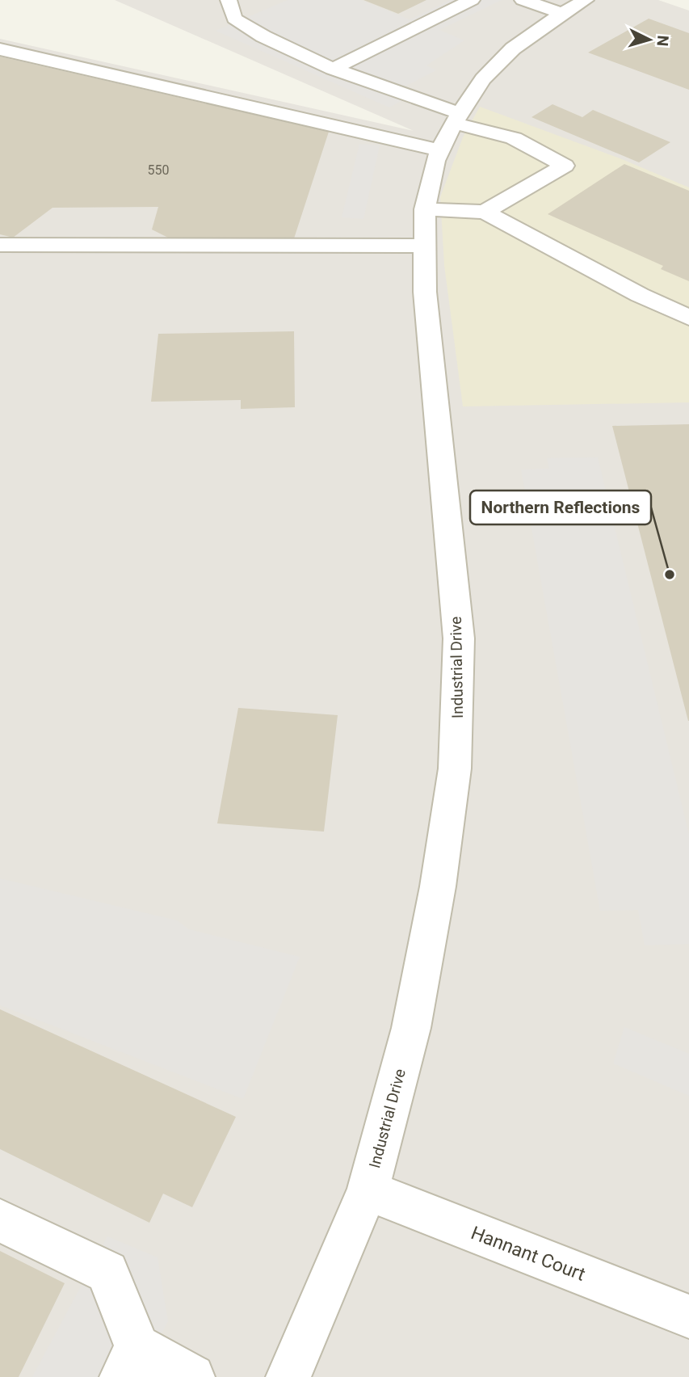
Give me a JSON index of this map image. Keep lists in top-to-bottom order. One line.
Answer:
{"streets":{"street":["Industrial Drive","Hannant Court"]},"crossings":[["Industrial Drive","Hannant Court"]],"places":["Northern Reflections"],"house_numbers":["550"],"north":"right"}
